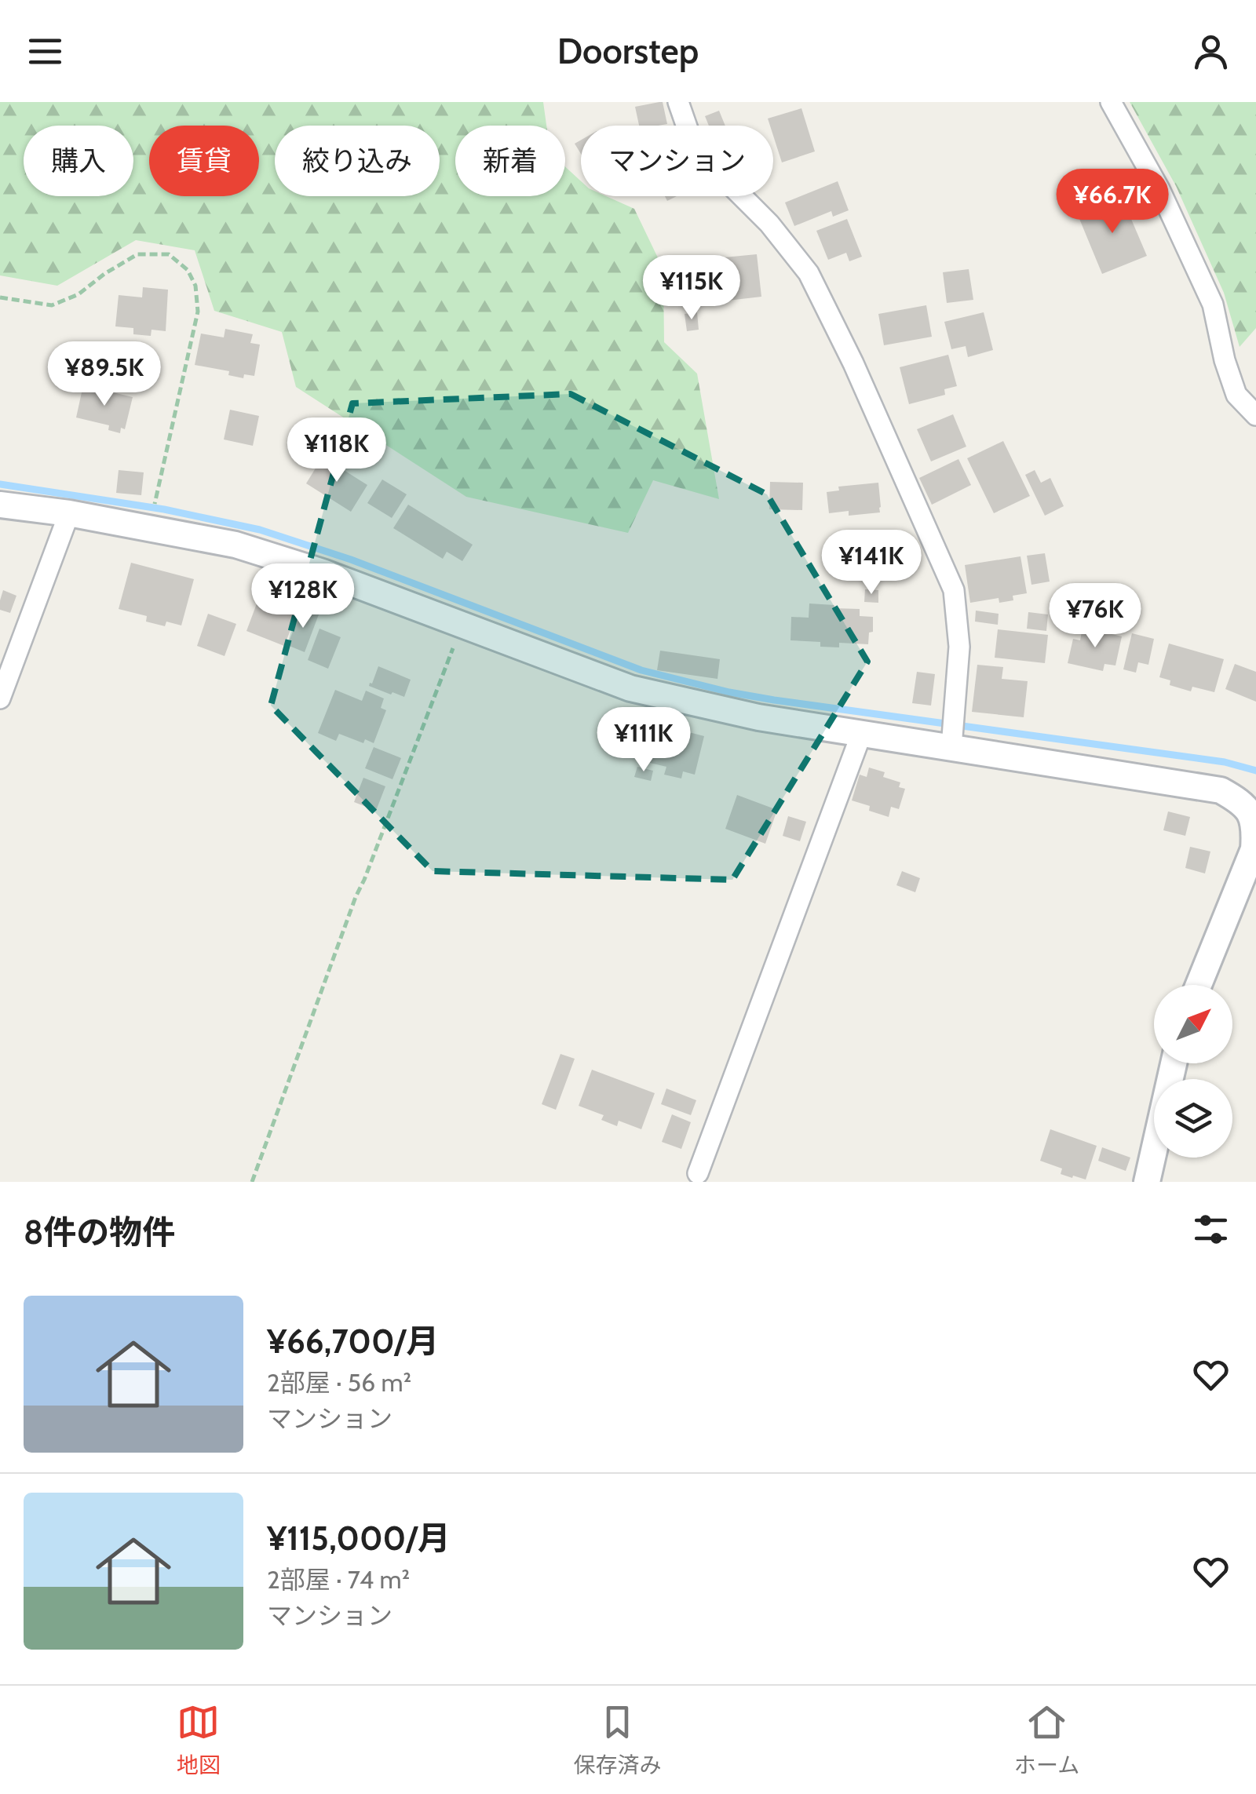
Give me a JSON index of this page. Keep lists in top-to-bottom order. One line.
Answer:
{"north":"top right","page":{"header":"Doorstep","chip":["購入","賃貸","絞り込み","新着","マンション"],"price":["¥66.7K","¥115K","¥89.5K","¥118K","¥141K","¥128K","¥76K","¥111K"],"heading":"8件の物件","list":[{"name":"¥66,700/月","note":"2部屋 · 56 m² · マンション"},{"name":"¥115,000/月","note":"2部屋 · 74 m² · マンション"}],"tabs":["地図","保存済み","ホーム"]}}
